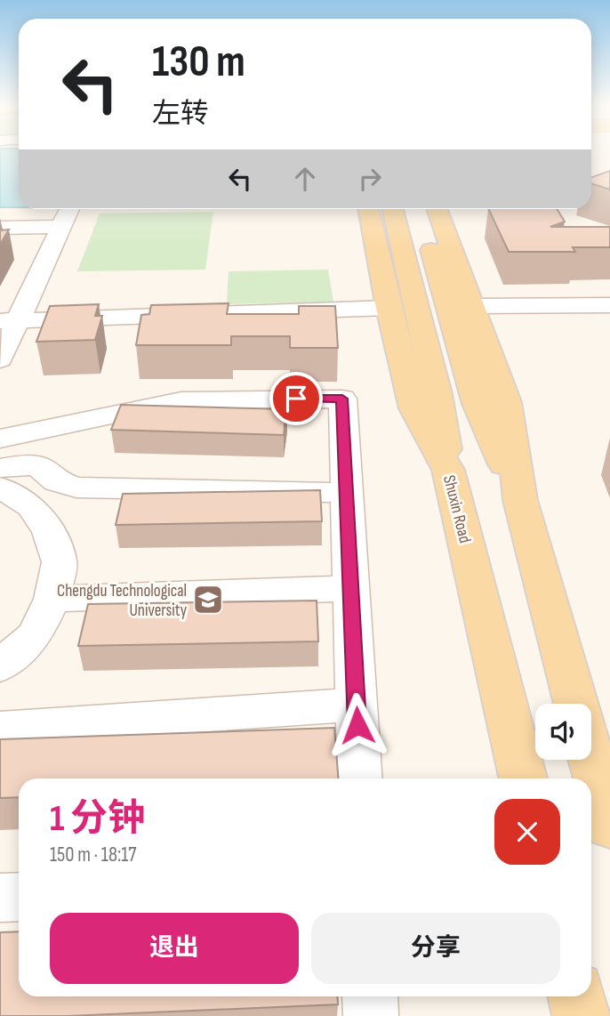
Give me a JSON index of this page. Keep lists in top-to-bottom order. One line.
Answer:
{"streets":{"main road":["Shuxin Road"]},"places":{"school or university":["Chengdu Technological University"]},"page":{"turn":["130 m","左转"],"heading":["1 分钟","150 m · 18:17"],"buttons":["退出","分享"]}}
